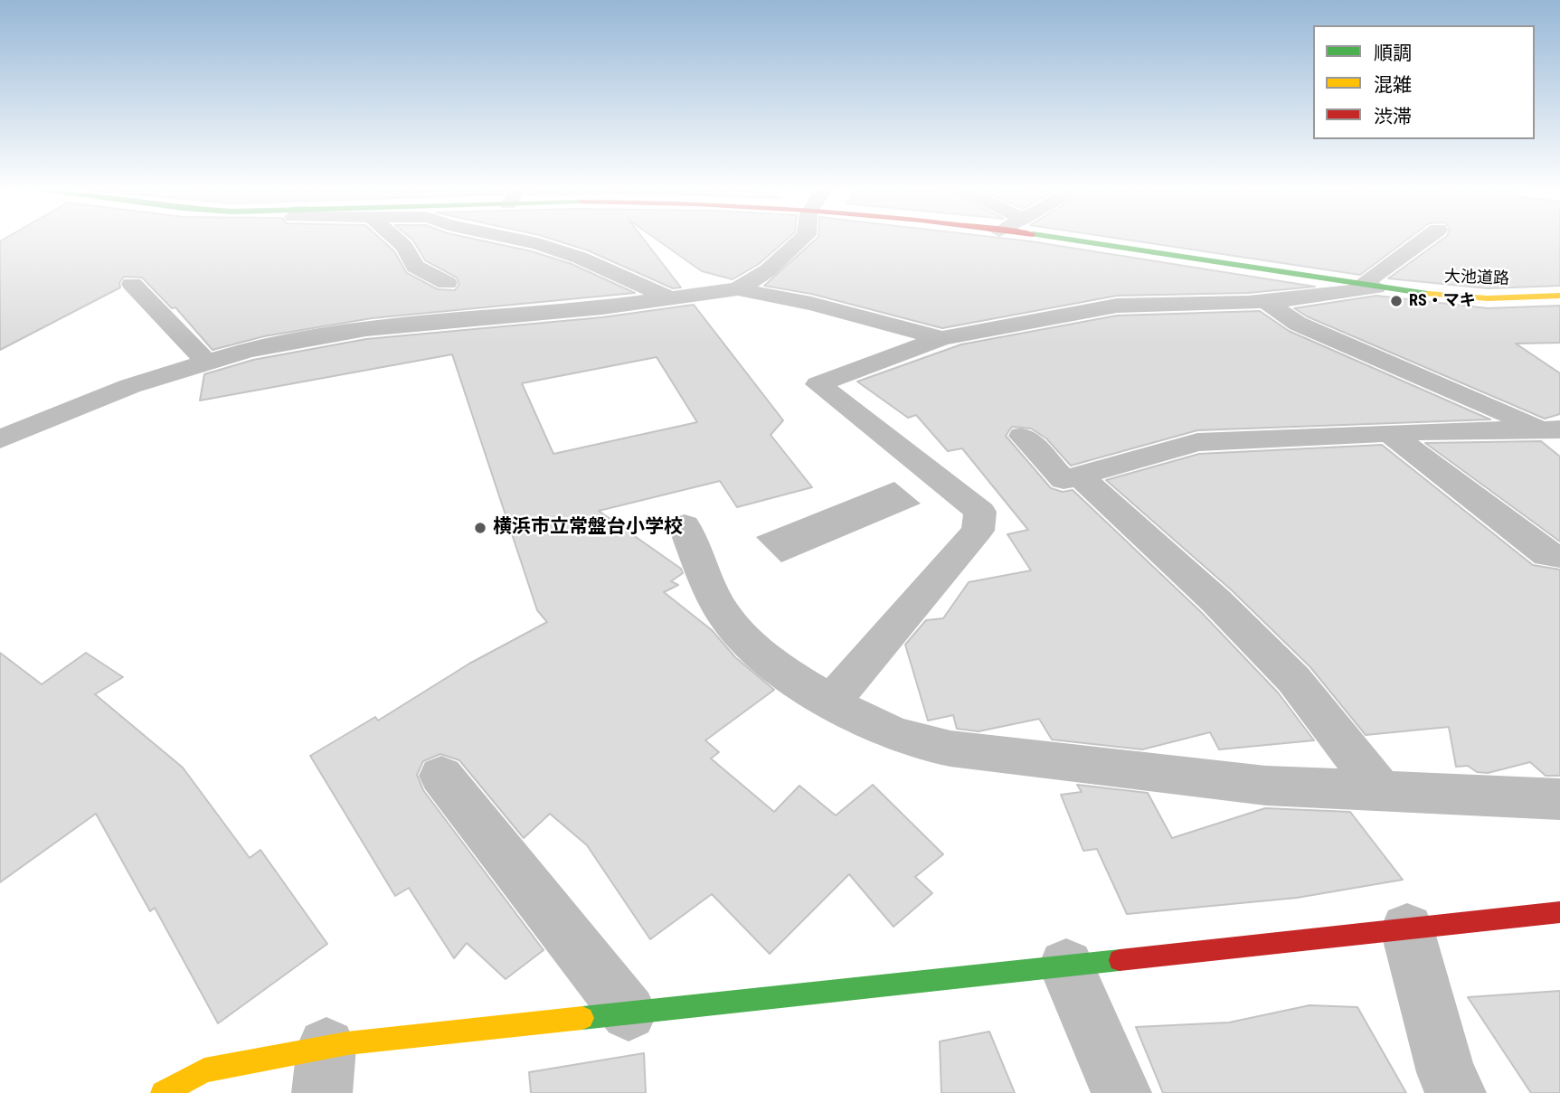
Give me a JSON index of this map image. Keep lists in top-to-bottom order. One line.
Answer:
{"streets":{"street":["大池道路"]},"places":["RS・マキ","横浜市立常盤台小学校"],"legend":["順調","混雑","渋滞"]}
